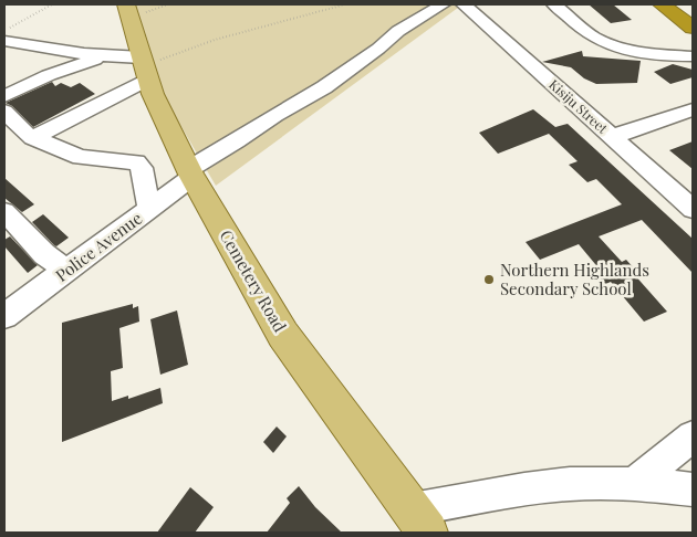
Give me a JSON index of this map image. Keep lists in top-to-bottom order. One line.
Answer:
{"streets":{"main road":["Cemetery Road"],"street":["Kisiju Street","Police Avenue"]},"crossings":[["Police Avenue","Cemetery Road"]],"places":["Northern Highlands Secondary School"]}
